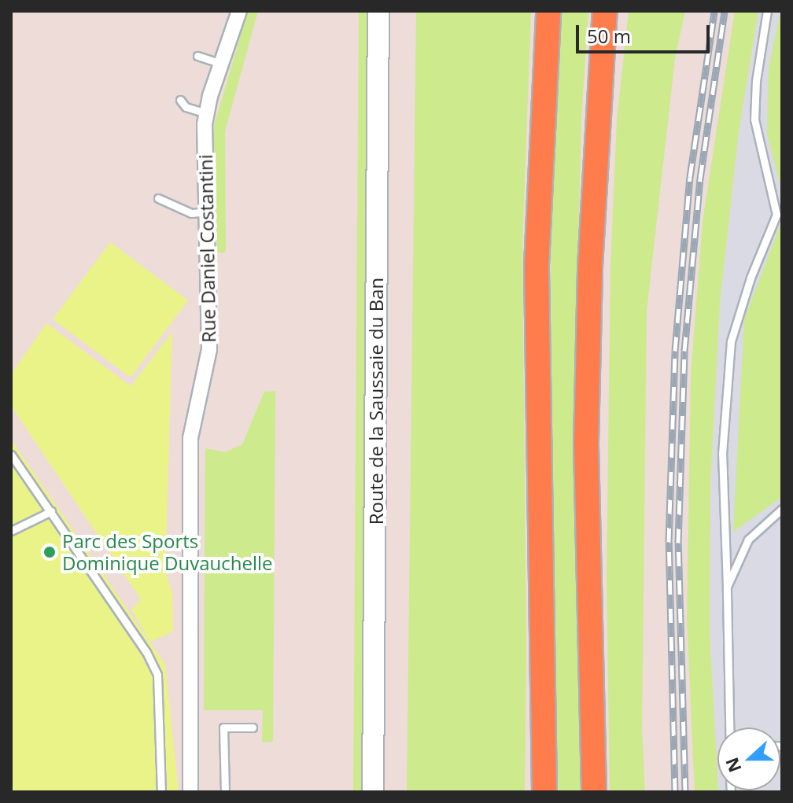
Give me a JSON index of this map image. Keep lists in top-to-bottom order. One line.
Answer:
{"streets":{"main road":["Route de la Saussaie du Ban"],"street":["Rue Daniel Costantini"]},"places":["Parc des Sports Dominique Duvauchelle"],"scale_bar":"50 m","north":"left"}
